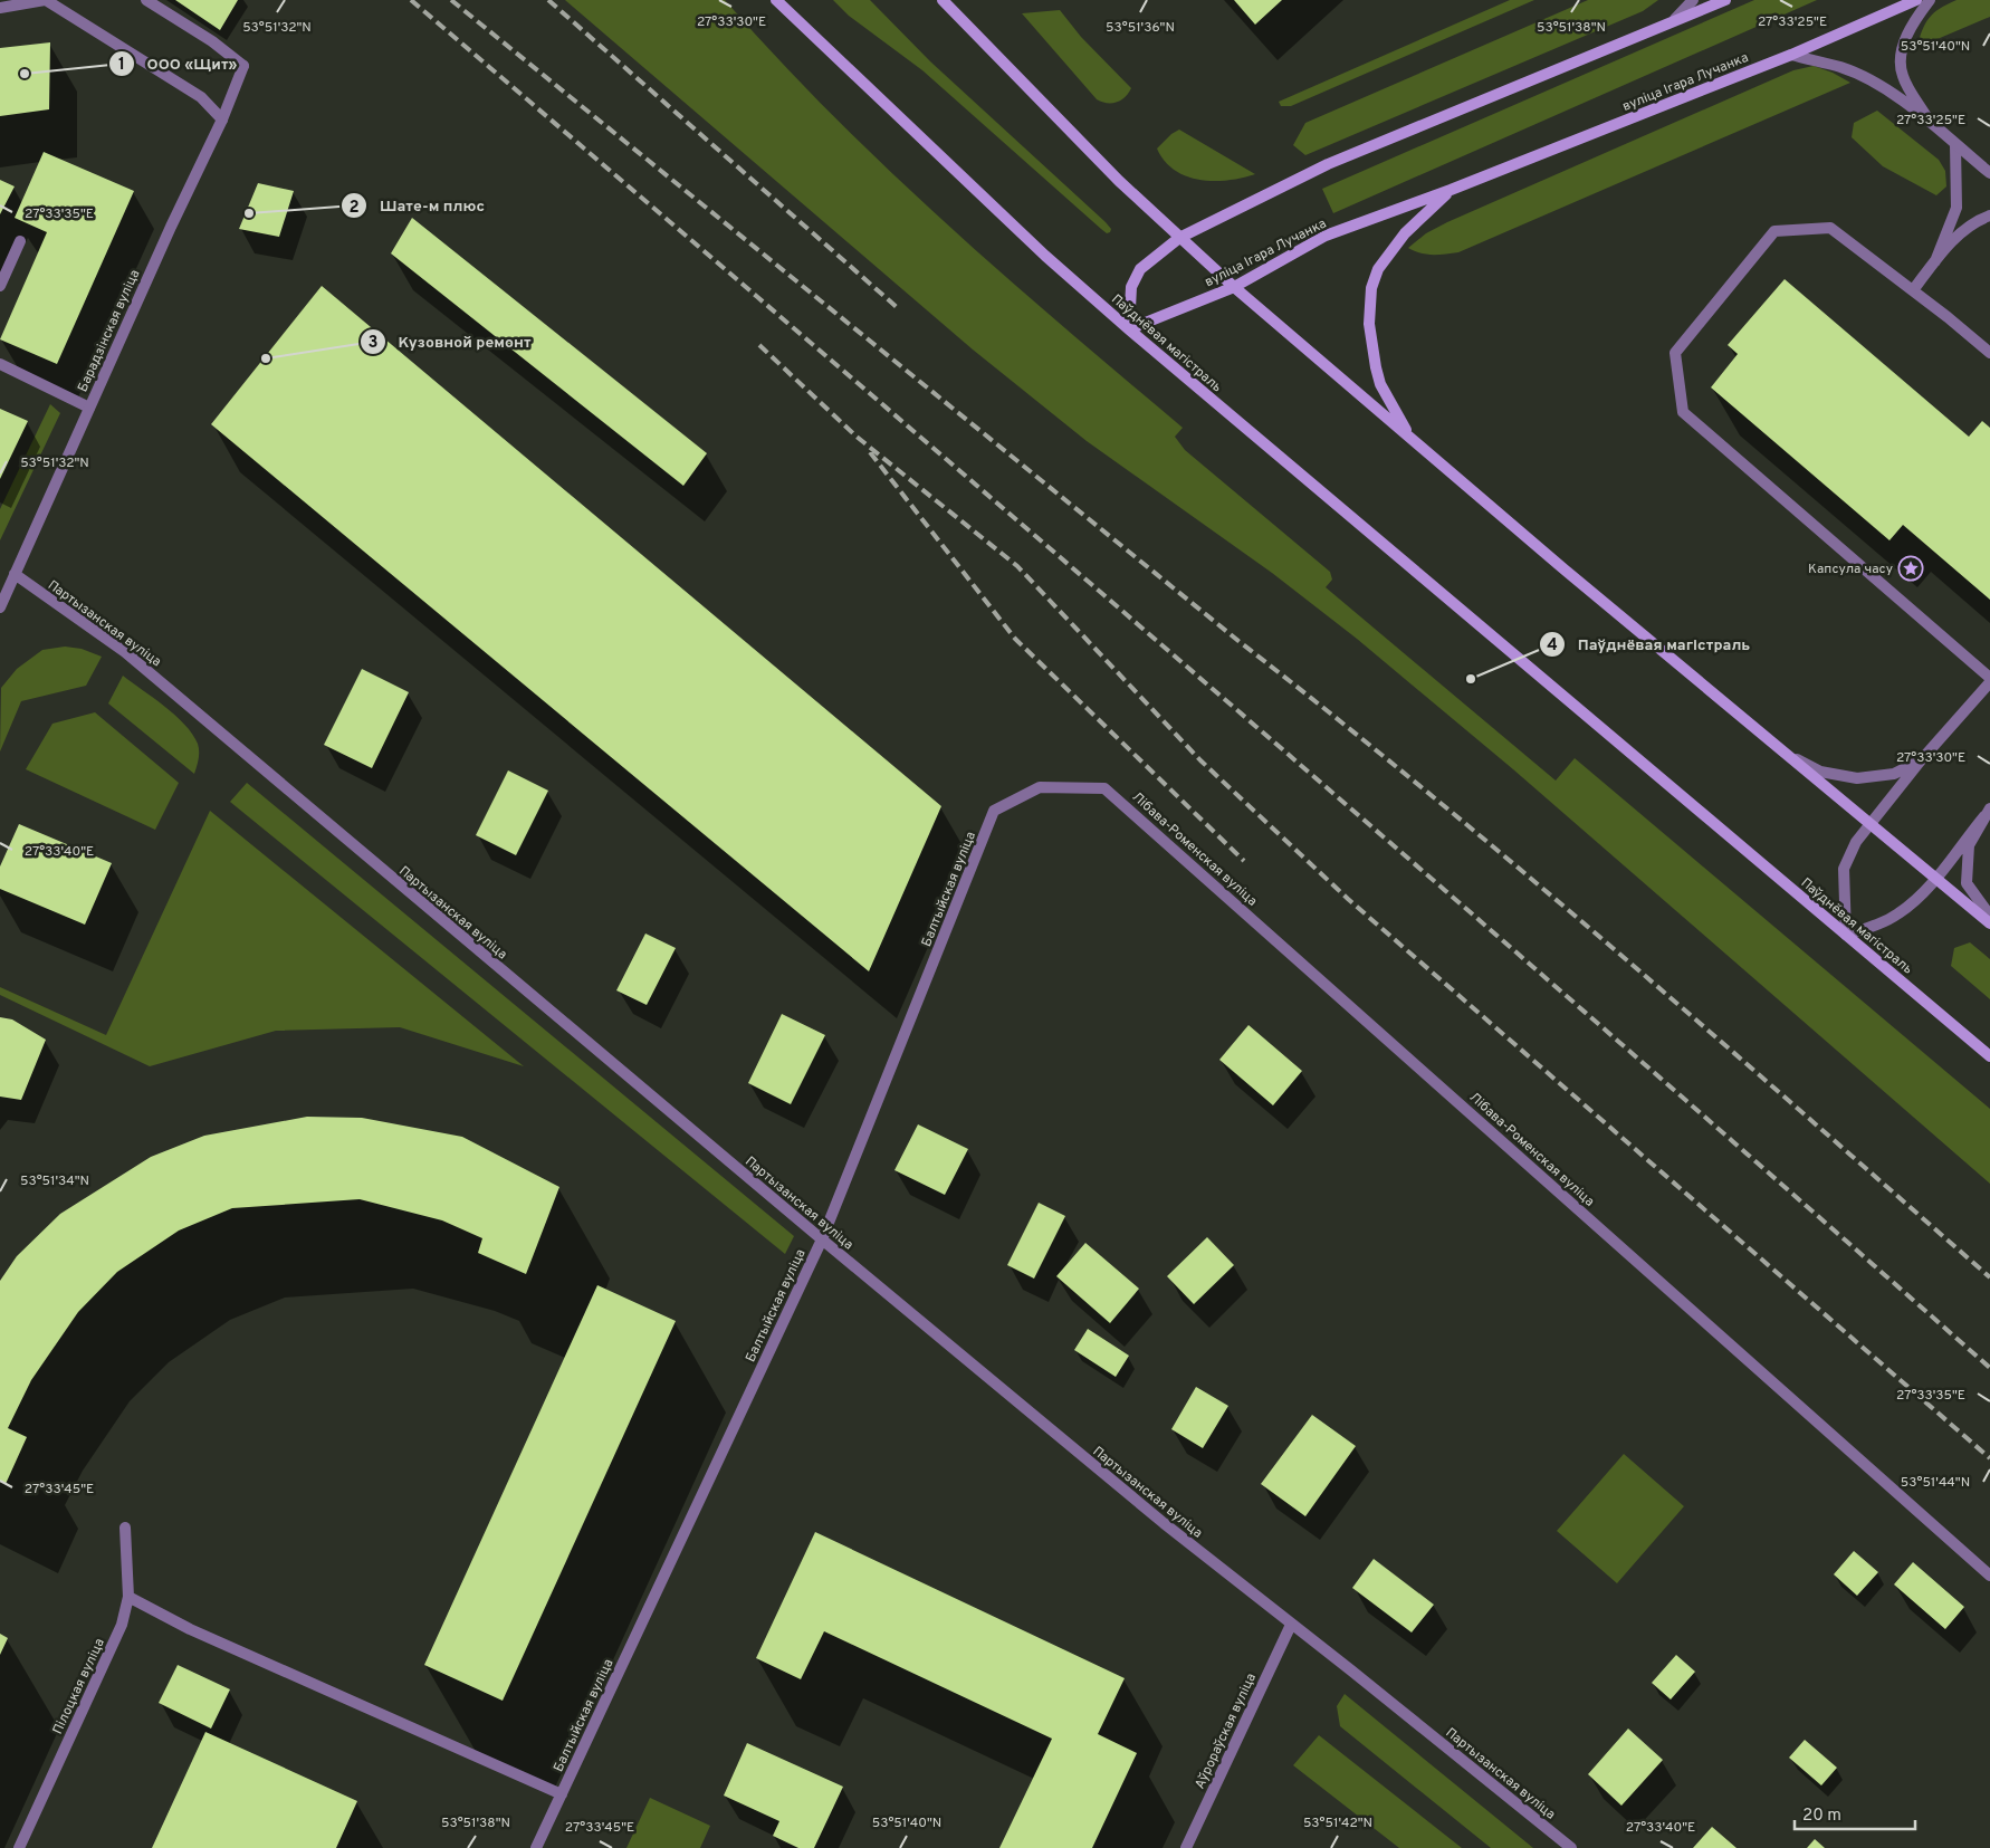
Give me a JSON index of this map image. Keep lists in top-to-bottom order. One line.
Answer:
{"streets":{"main road":["вуліца Ігара Лучанка","Паўднёвая магістраль"],"street":["Барадзінская вуліца","Партызанская вуліца","Лібава-Роменская вуліца","Балтыйская вуліца","Пілоцкая вуліца","Аўрораўская вуліца"]},"crossings":[["вуліца Ігара Лучанка","Паўднёвая магістраль"],["Барадзінская вуліца","Партызанская вуліца"],["Партызанская вуліца","Балтыйская вуліца"],["Партызанская вуліца","Аўрораўская вуліца"],["Лібава-Роменская вуліца","Балтыйская вуліца"]],"places":{"other":["ООО «Щит»","Шате-м плюс","Кузовной ремонт","Паўднёвая магістраль"],"place":["Капсула часу"]},"scale_bar":"20 m","coordinates":["27°33'25\"E","27°33'30\"E","53°51'32\"N","53°51'36\"N","53°51'38\"N","53°51'40\"N","27°33'35\"E","27°33'40\"E","53°51'34\"N","53°51'44\"N","27°33'45\"E","53°51'42\"N"]}
